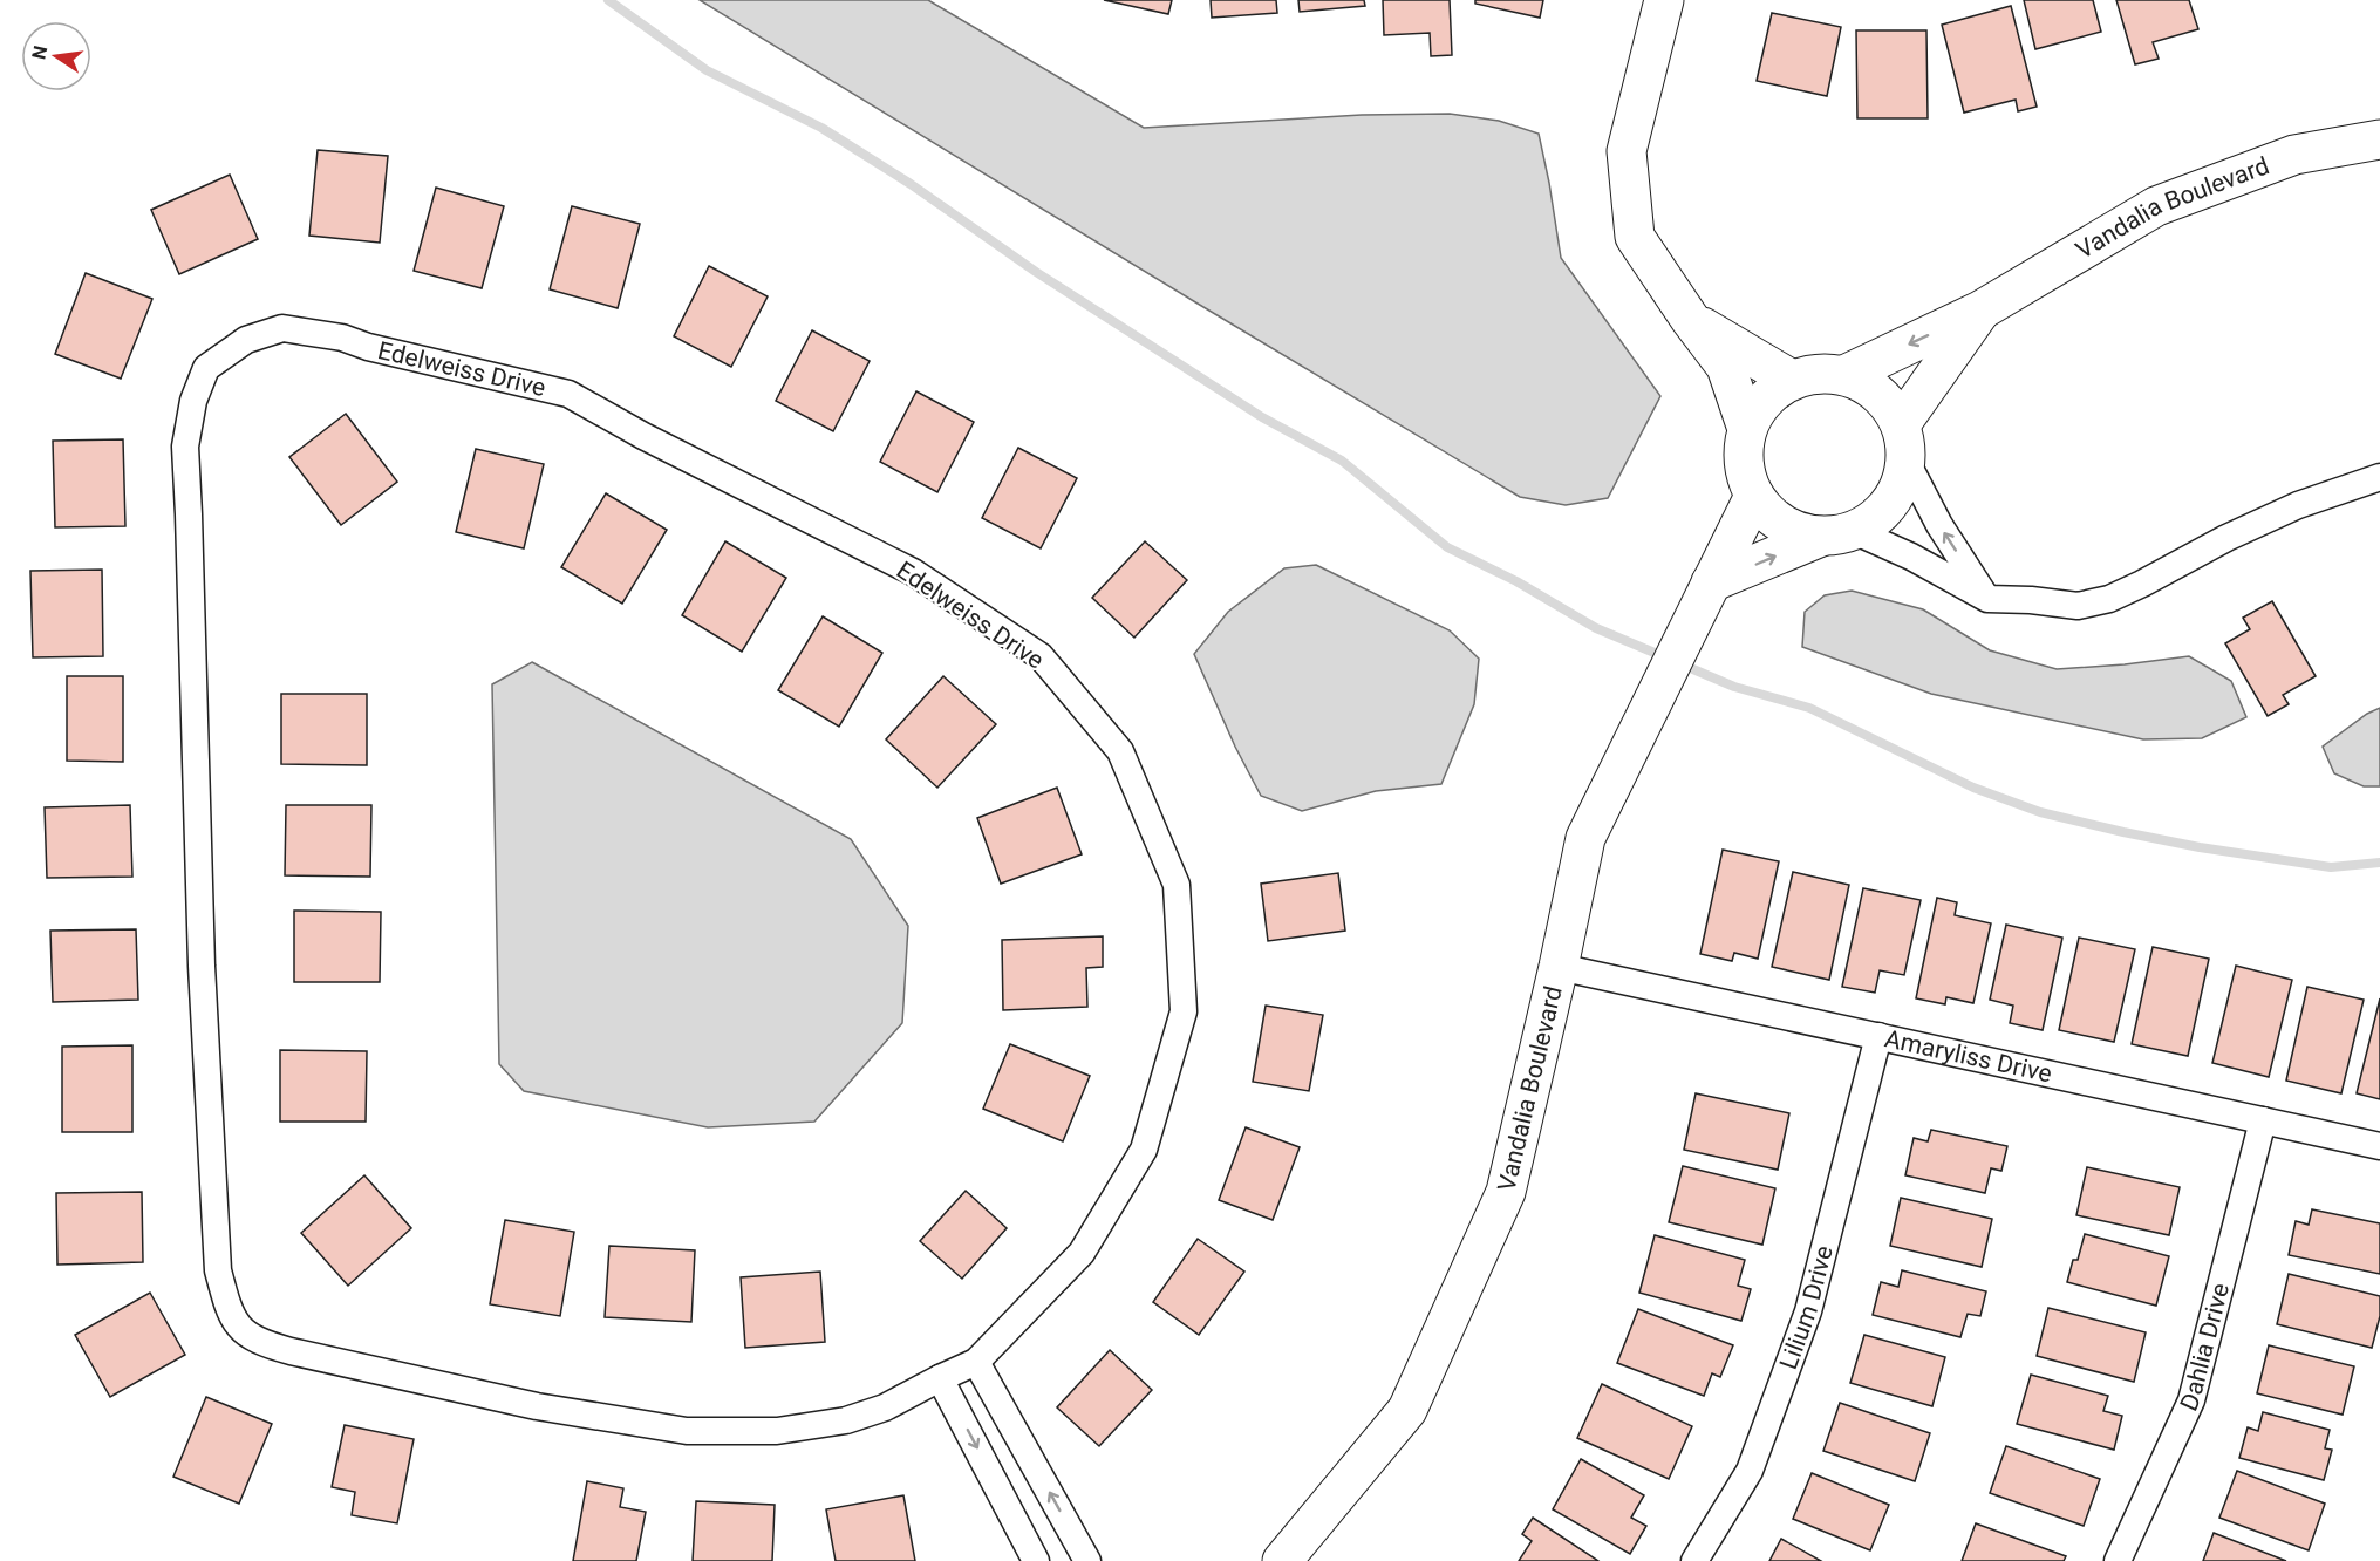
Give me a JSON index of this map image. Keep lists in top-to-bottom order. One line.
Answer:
{"streets":{"street":["Vandalia Boulevard","Edelweiss Drive","Amaryliss Drive","Lilium Drive","Dahlia Drive"]},"crossings":[["Vandalia Boulevard","Amaryliss Drive"],["Amaryliss Drive","Lilium Drive"],["Amaryliss Drive","Dahlia Drive"]],"north":"left"}
